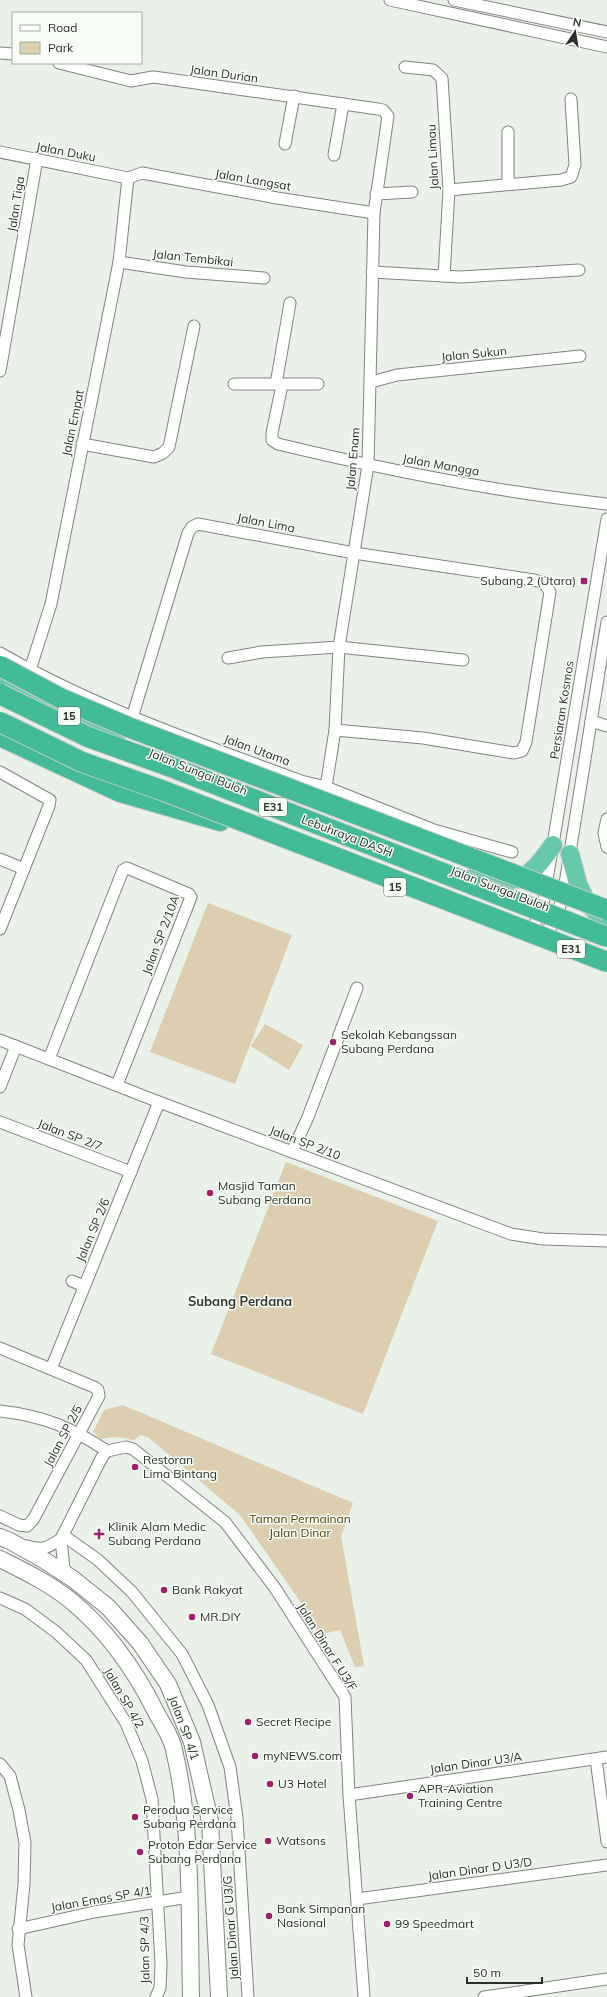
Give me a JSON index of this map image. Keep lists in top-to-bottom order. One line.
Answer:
{"streets":{"highway":["15","Jalan Sungai Buloh","E31","Lebuhraya DASH"],"main road":["Jalan SP 4/1"],"street":["Jalan Durian","Jalan Duku","Jalan Limau","Jalan Langsat","Jalan Tiga","Jalan Tembikai","Jalan Sukun","Jalan Empat","Jalan Enam","Jalan Mangga","Jalan Lima","Persiaran Kosmos","Jalan Utama","Jalan SP 2/10A","Jalan SP 2/7","Jalan SP 2/10","Jalan SP 2/6","Jalan SP 2/5","Jalan Dinar F U3/F","Jalan SP 4/2","Jalan Dinar U3/A","Jalan Dinar D U3/D","Jalan Emas SP 4/1","Jalan Dinar G U3/G","Jalan SP 4/3"]},"crossings":[["Jalan Durian","Jalan Enam"],["Jalan Duku","Jalan Langsat"],["Jalan Duku","Jalan Tiga"],["Jalan Duku","Jalan Empat"],["Jalan Langsat","Jalan Empat"],["Jalan Langsat","Jalan Enam"],["Jalan Tembikai","Jalan Empat"],["Jalan Sukun","Jalan Enam"],["Jalan Empat","Jalan Utama"],["Jalan Enam","Jalan Mangga"],["Jalan Enam","Jalan Lima"],["Jalan Enam","Jalan Utama"],["Jalan Lima","Jalan Utama"],["Persiaran Kosmos","15"],["Persiaran Kosmos","Jalan Sungai Buloh"],["15","Jalan Sungai Buloh"],["15","Lebuhraya DASH"],["Jalan SP 2/10A","Jalan SP 2/10"],["Jalan SP 2/7","Jalan SP 2/6"],["Jalan SP 2/10","Jalan SP 2/6"],["Jalan SP 2/6","Jalan SP 2/5"],["Jalan Dinar F U3/F","Jalan Dinar U3/A"],["Jalan Dinar F U3/F","Jalan Dinar D U3/D"],["Jalan SP 4/2","Jalan Emas SP 4/1"],["Jalan SP 4/2","Jalan SP 4/3"],["Jalan SP 4/1","Jalan Emas SP 4/1"],["Jalan Emas SP 4/1","Jalan SP 4/3"]],"districts":["Subang Perdana"],"parks":["Taman Permainan Jalan Dinar"],"places":{"transit":["Subang 2 (Utara)"],"other":["Sekolah Kebangssan Subang Perdana","Masjid Taman Subang Perdana","Restoran Lima Bintang","Bank Rakyat","MR.DIY","Secret Recipe","myNEWS.com","U3 Hotel","APR-Aviation Training Centre","Perodua Service Subang Perdana","Watsons","Proton Edar Service Subang Perdana","Bank Simpanan Nasional","99 Speedmart"],"health":["Klinik Alam Medic Subang Perdana"]},"legend":["Road","Park"],"scale_bar":"50 m","north":"top"}
